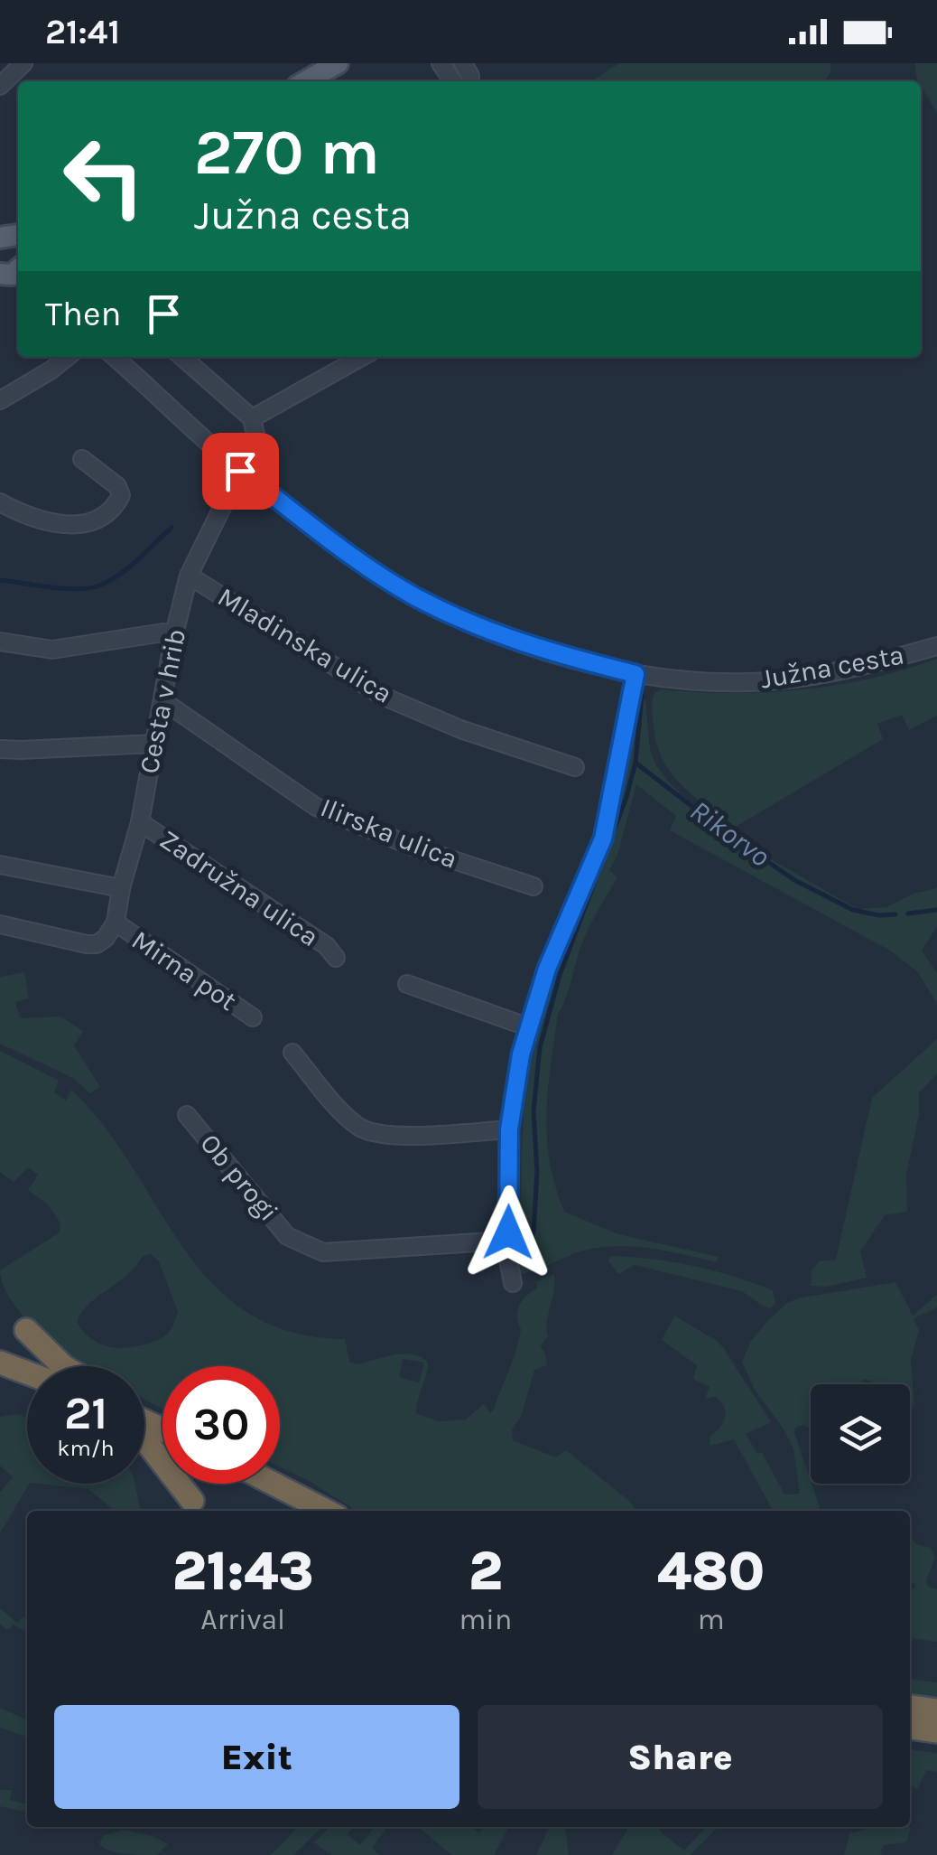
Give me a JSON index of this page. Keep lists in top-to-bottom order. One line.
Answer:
{"streets":{"street":["Mladinska ulica","Južna cesta","Cesta v hrib","Ilirska ulica","Zadružna ulica","Mirna pot","Ob progi"]},"crossings":[["Mladinska ulica","Cesta v hrib"],["Južna cesta","Cesta v hrib"],["Cesta v hrib","Ilirska ulica"],["Cesta v hrib","Zadružna ulica"],["Cesta v hrib","Mirna pot"]],"water":["Rikorvo"],"page":{"status":"21:41","turn":["270 m","Južna cesta"],"then":"Then","speed":"21 km/h","limit":"30","eta":["21:43","Arrival","2","min","480","m"],"buttons":["Exit","Share"]}}
